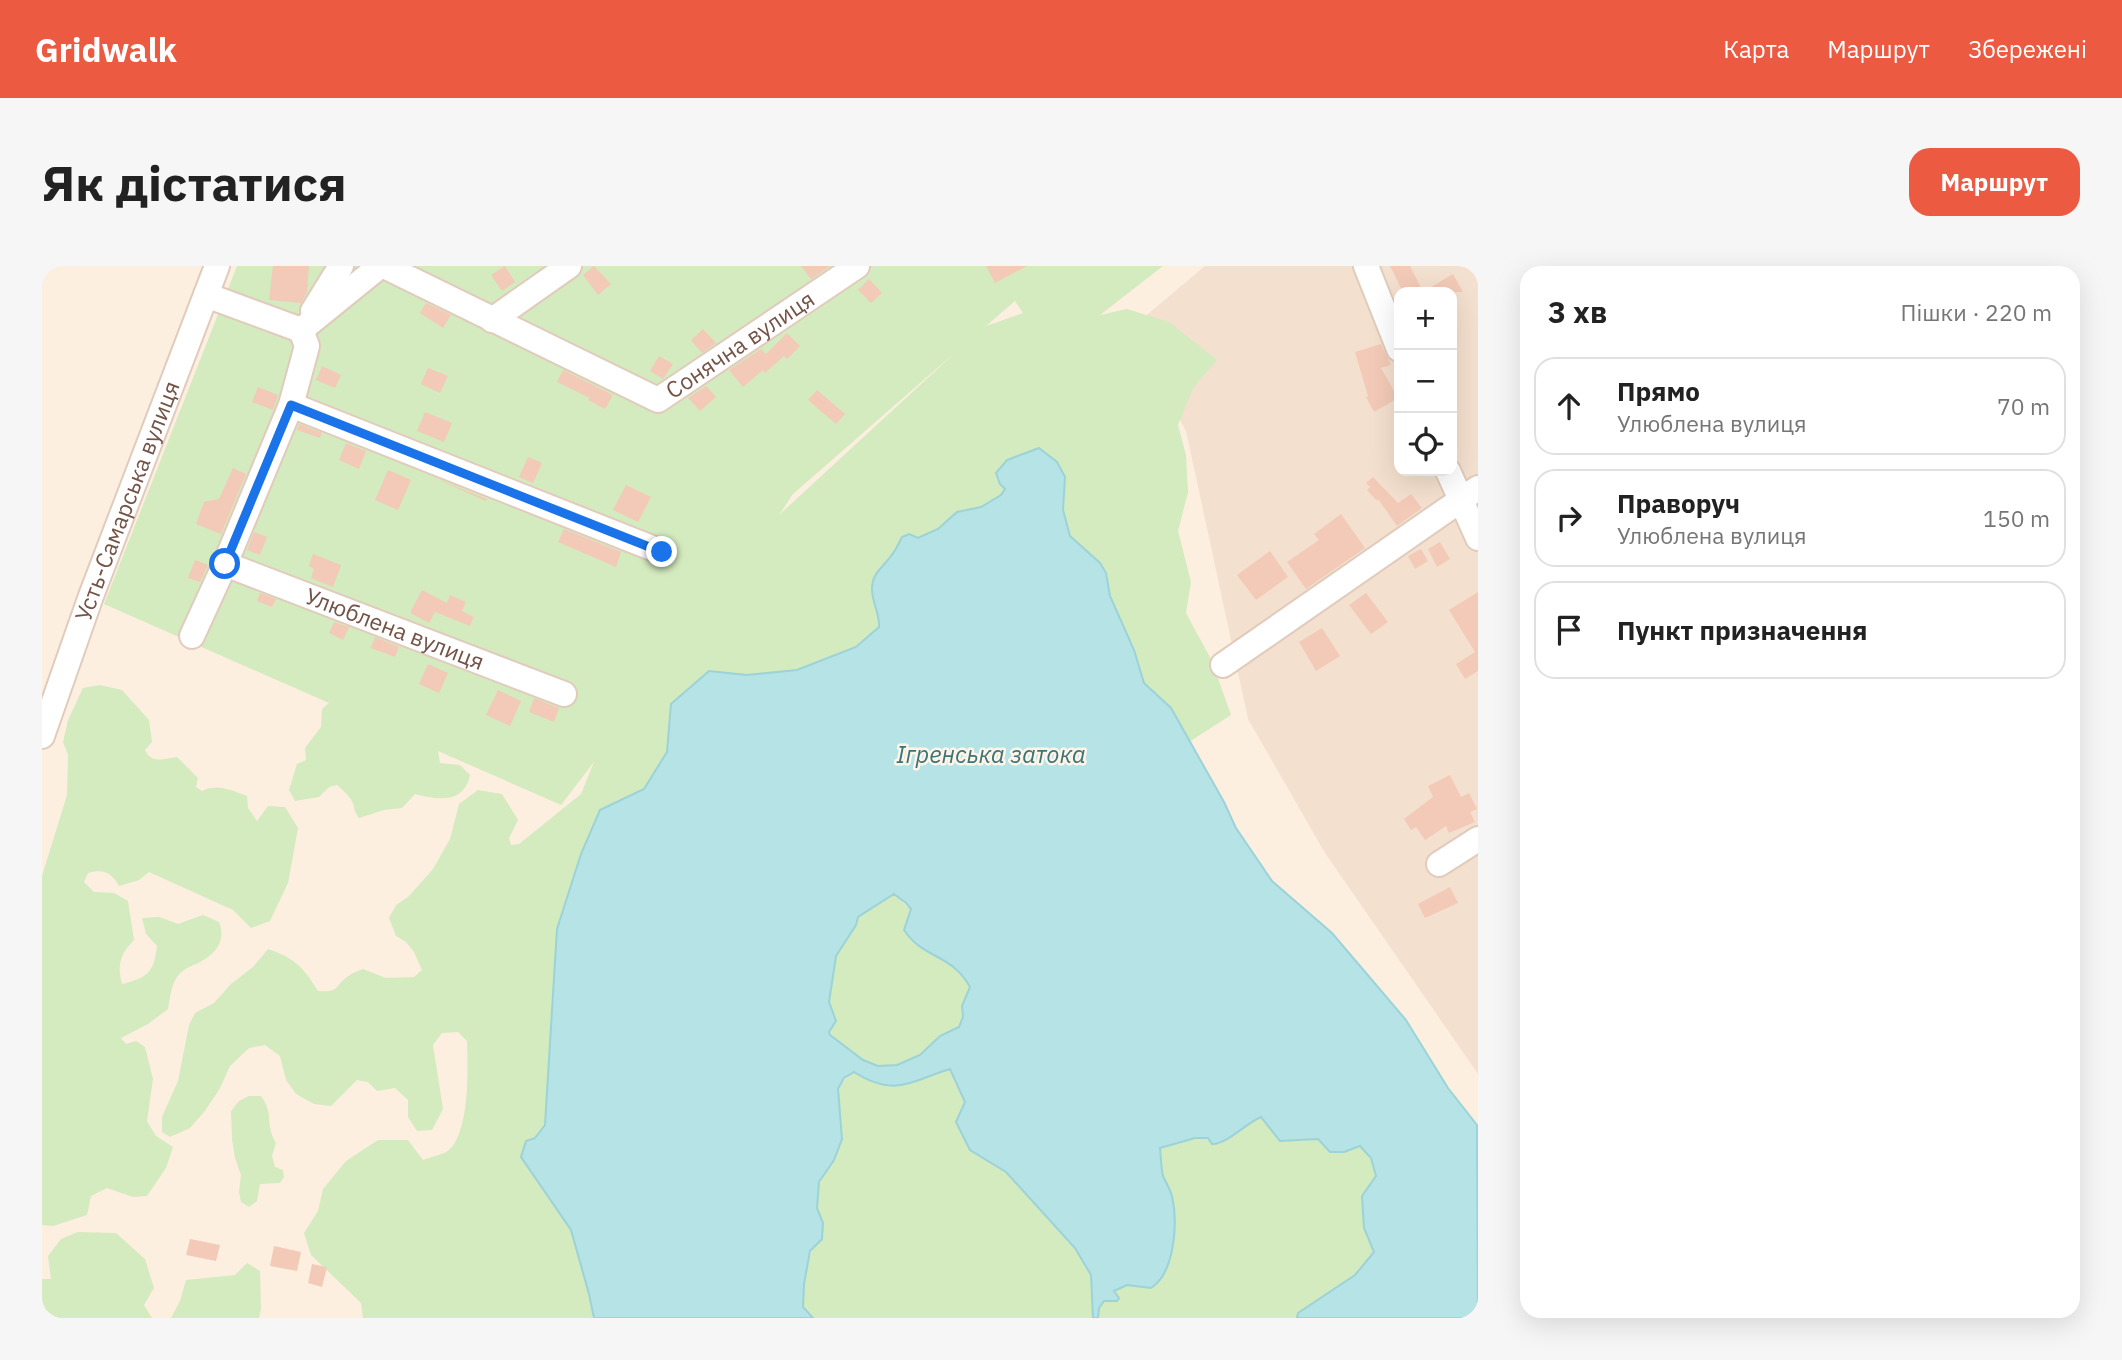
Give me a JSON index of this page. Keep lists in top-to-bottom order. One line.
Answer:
{"streets":{"street":["Сонячна вулиця","Усть-Самарська вулиця","Улюблена вулиця"]},"water":["Ігренська затока"],"page":{"header":"Gridwalk","nav":["Карта","Маршрут","Збережені"],"buttons":"Маршрут","title":"Як дістатися","heading":["3 хв","Пішки · 220 m"],"map_buttons":["+","−"],"list":[["Прямо","Улюблена вулиця","70 m"],["Праворуч","Улюблена вулиця","150 m"],"Пункт призначення"]}}
